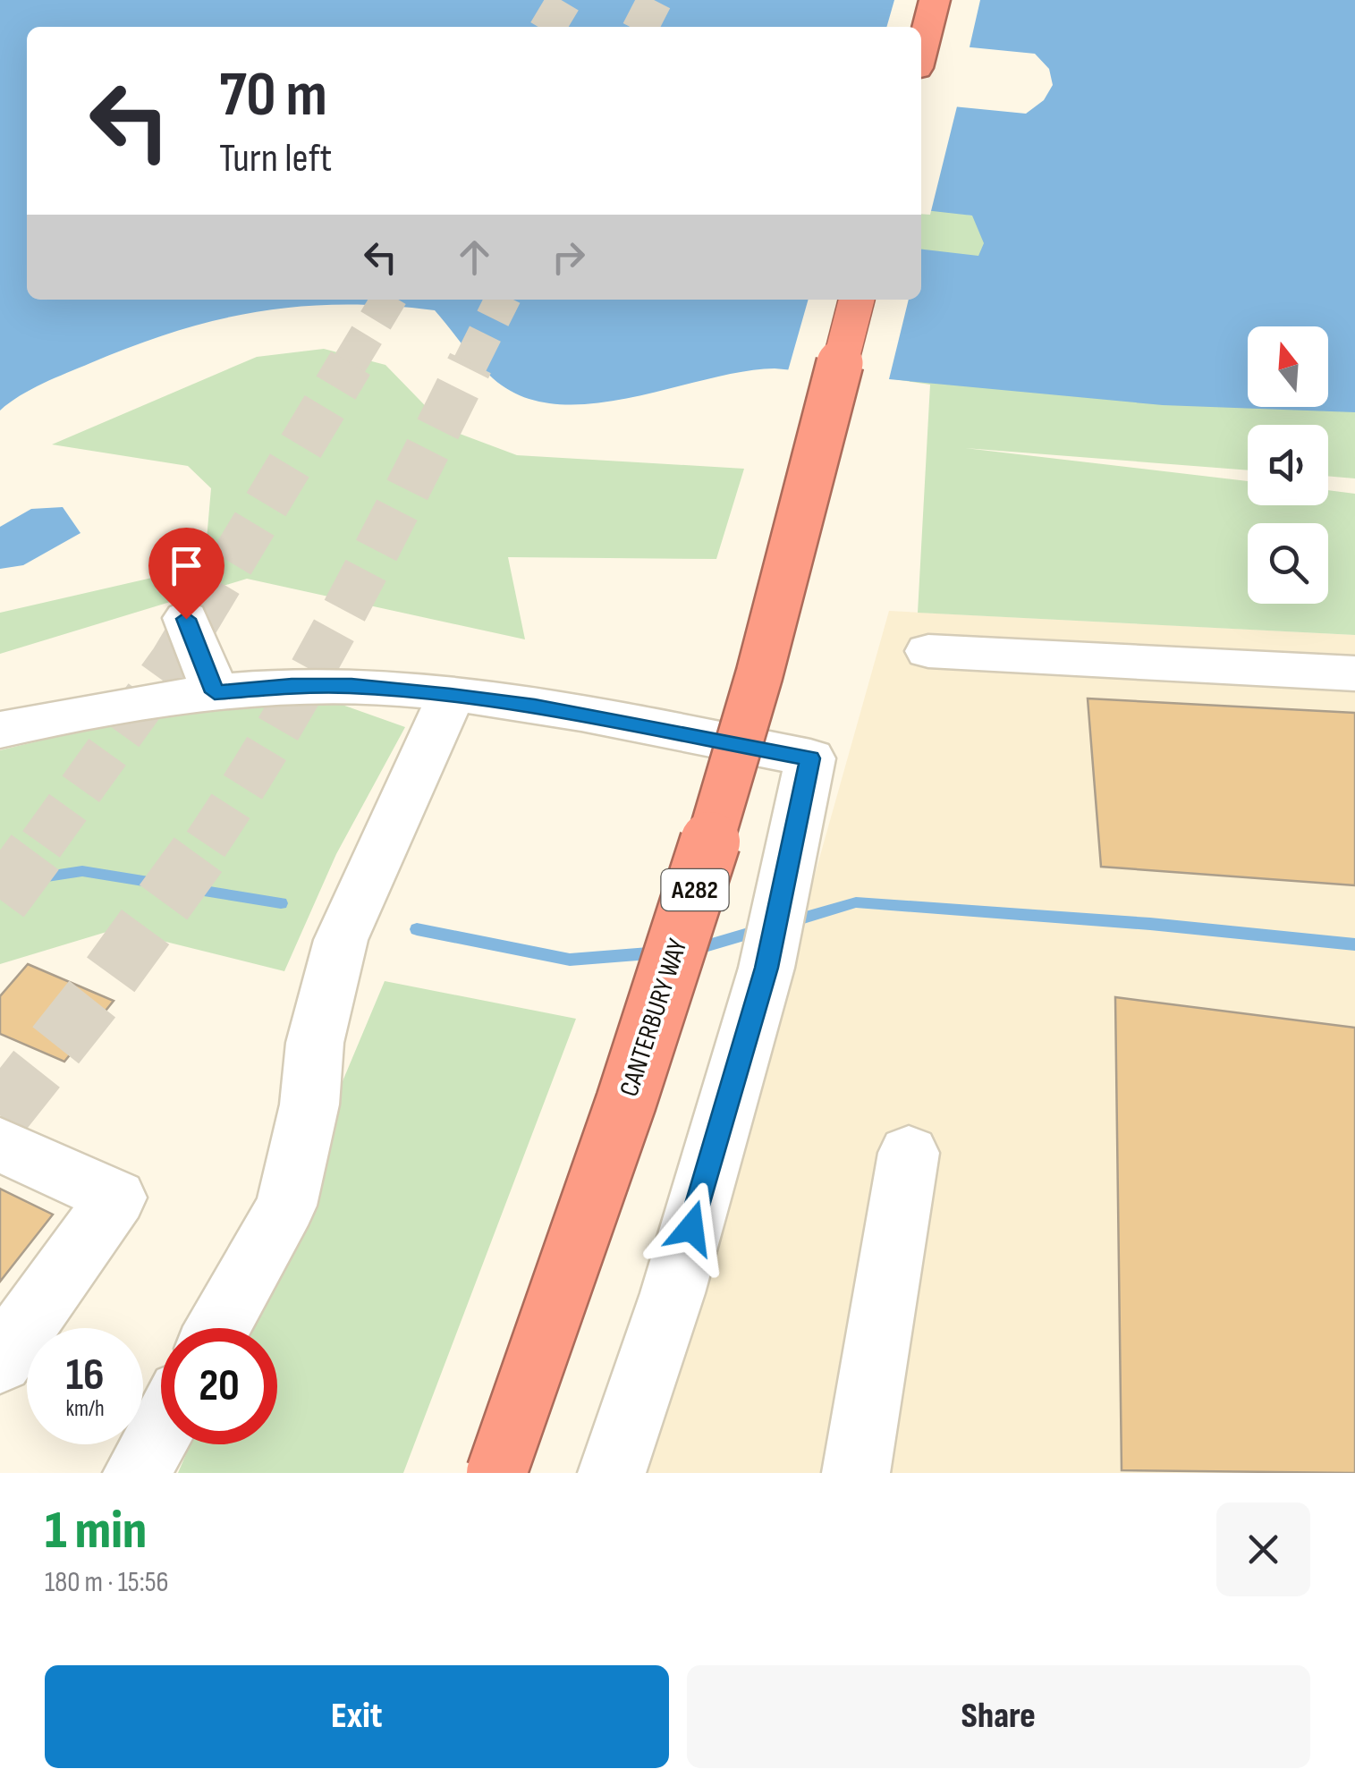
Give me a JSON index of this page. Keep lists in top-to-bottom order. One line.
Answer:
{"streets":{"highway":["A282","CANTERBURY WAY"]},"north":"top","page":{"turn":["70 m","Turn left"],"speed":"16 km/h","limit":"20","heading":["1 min","180 m · 15:56"],"buttons":["Exit","Share"]}}
